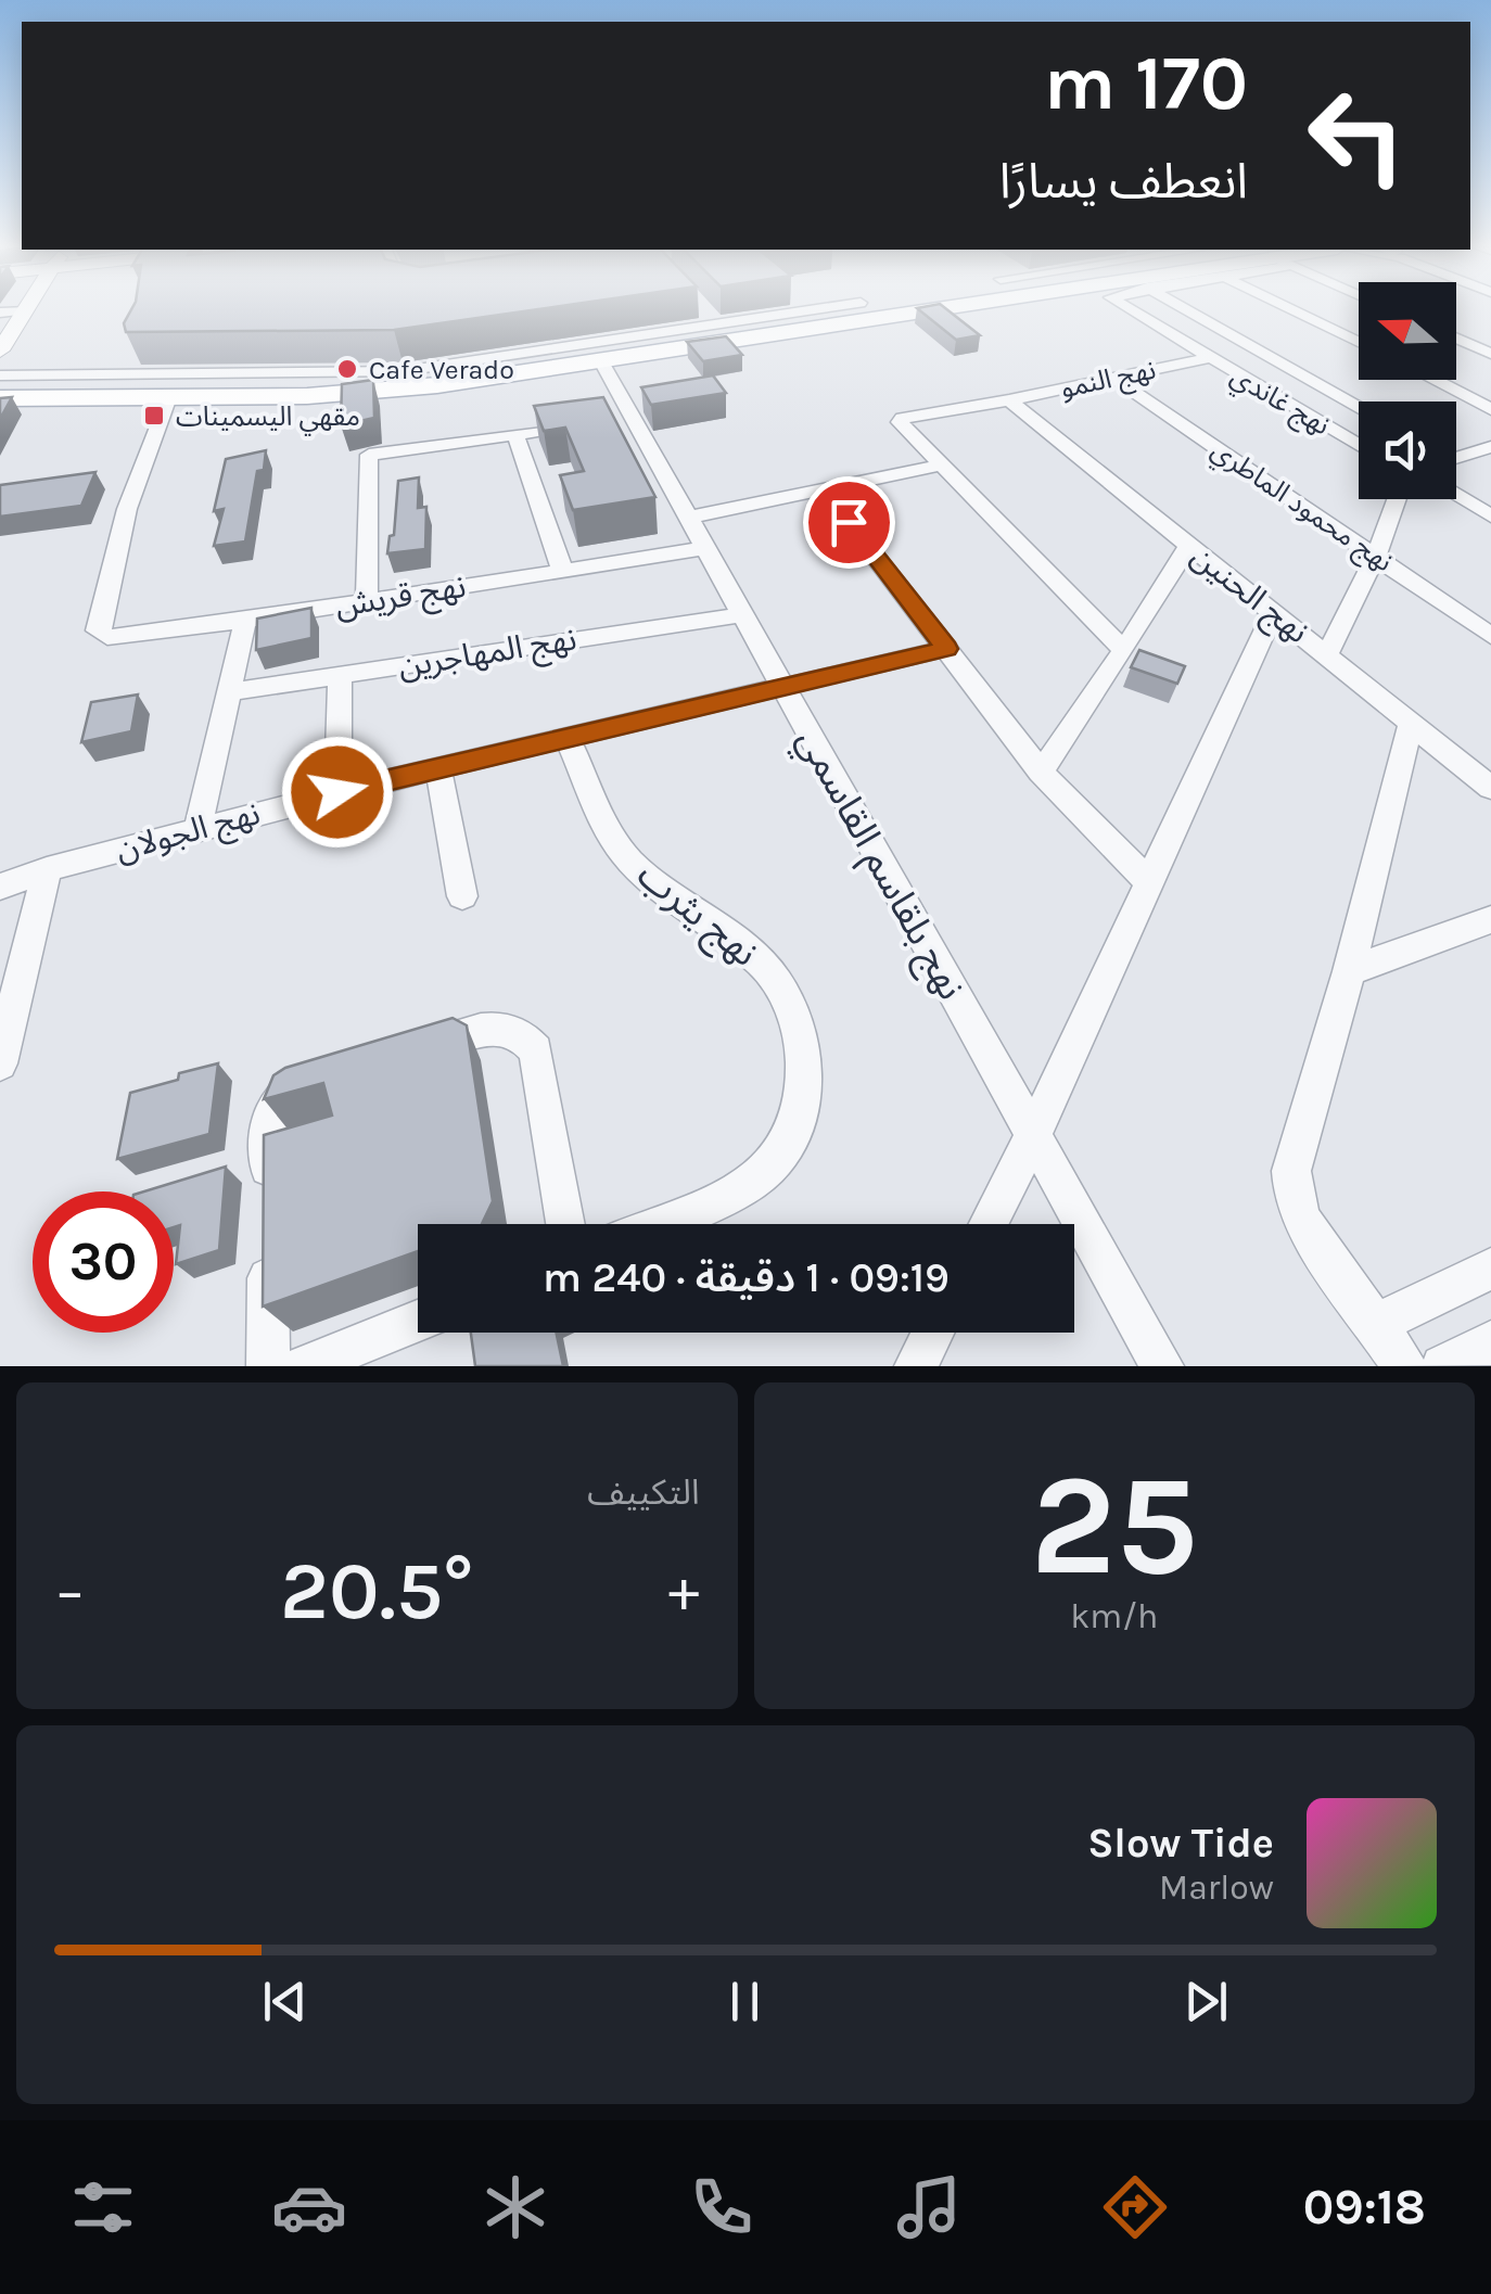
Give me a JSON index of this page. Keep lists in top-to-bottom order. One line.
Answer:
{"streets":{"street":["نهج النمو","نهج غاندي","نهج محمود الماطري","نهج الحنين","نهج قريش","نهج المهاجرين","نهج الجولان","نهج بلقاسم القاسمي","نهج يثرب"]},"crossings":[["نهج النمو","نهج غاندي"],["نهج النمو","نهج محمود الماطري"],["نهج النمو","نهج الحنين"],["نهج قريش","نهج بلقاسم القاسمي"],["نهج المهاجرين","نهج بلقاسم القاسمي"],["نهج الجولان","نهج بلقاسم القاسمي"],["نهج الجولان","نهج يثرب"]],"places":{"other":["Cafe Verado"],"transit":["مقهي اليسمينات"]},"north":"left","page":{"turn":["170 m","انعطف يسارًا"],"limit":"30","trip":"09:19 · 1 دقيقة · 240 m","tile":[["25","km/h"],"التكييف"],"heat":["−","20.5°","+"],"song":["Slow Tide","Marlow"],"tabs":"09:18"}}
